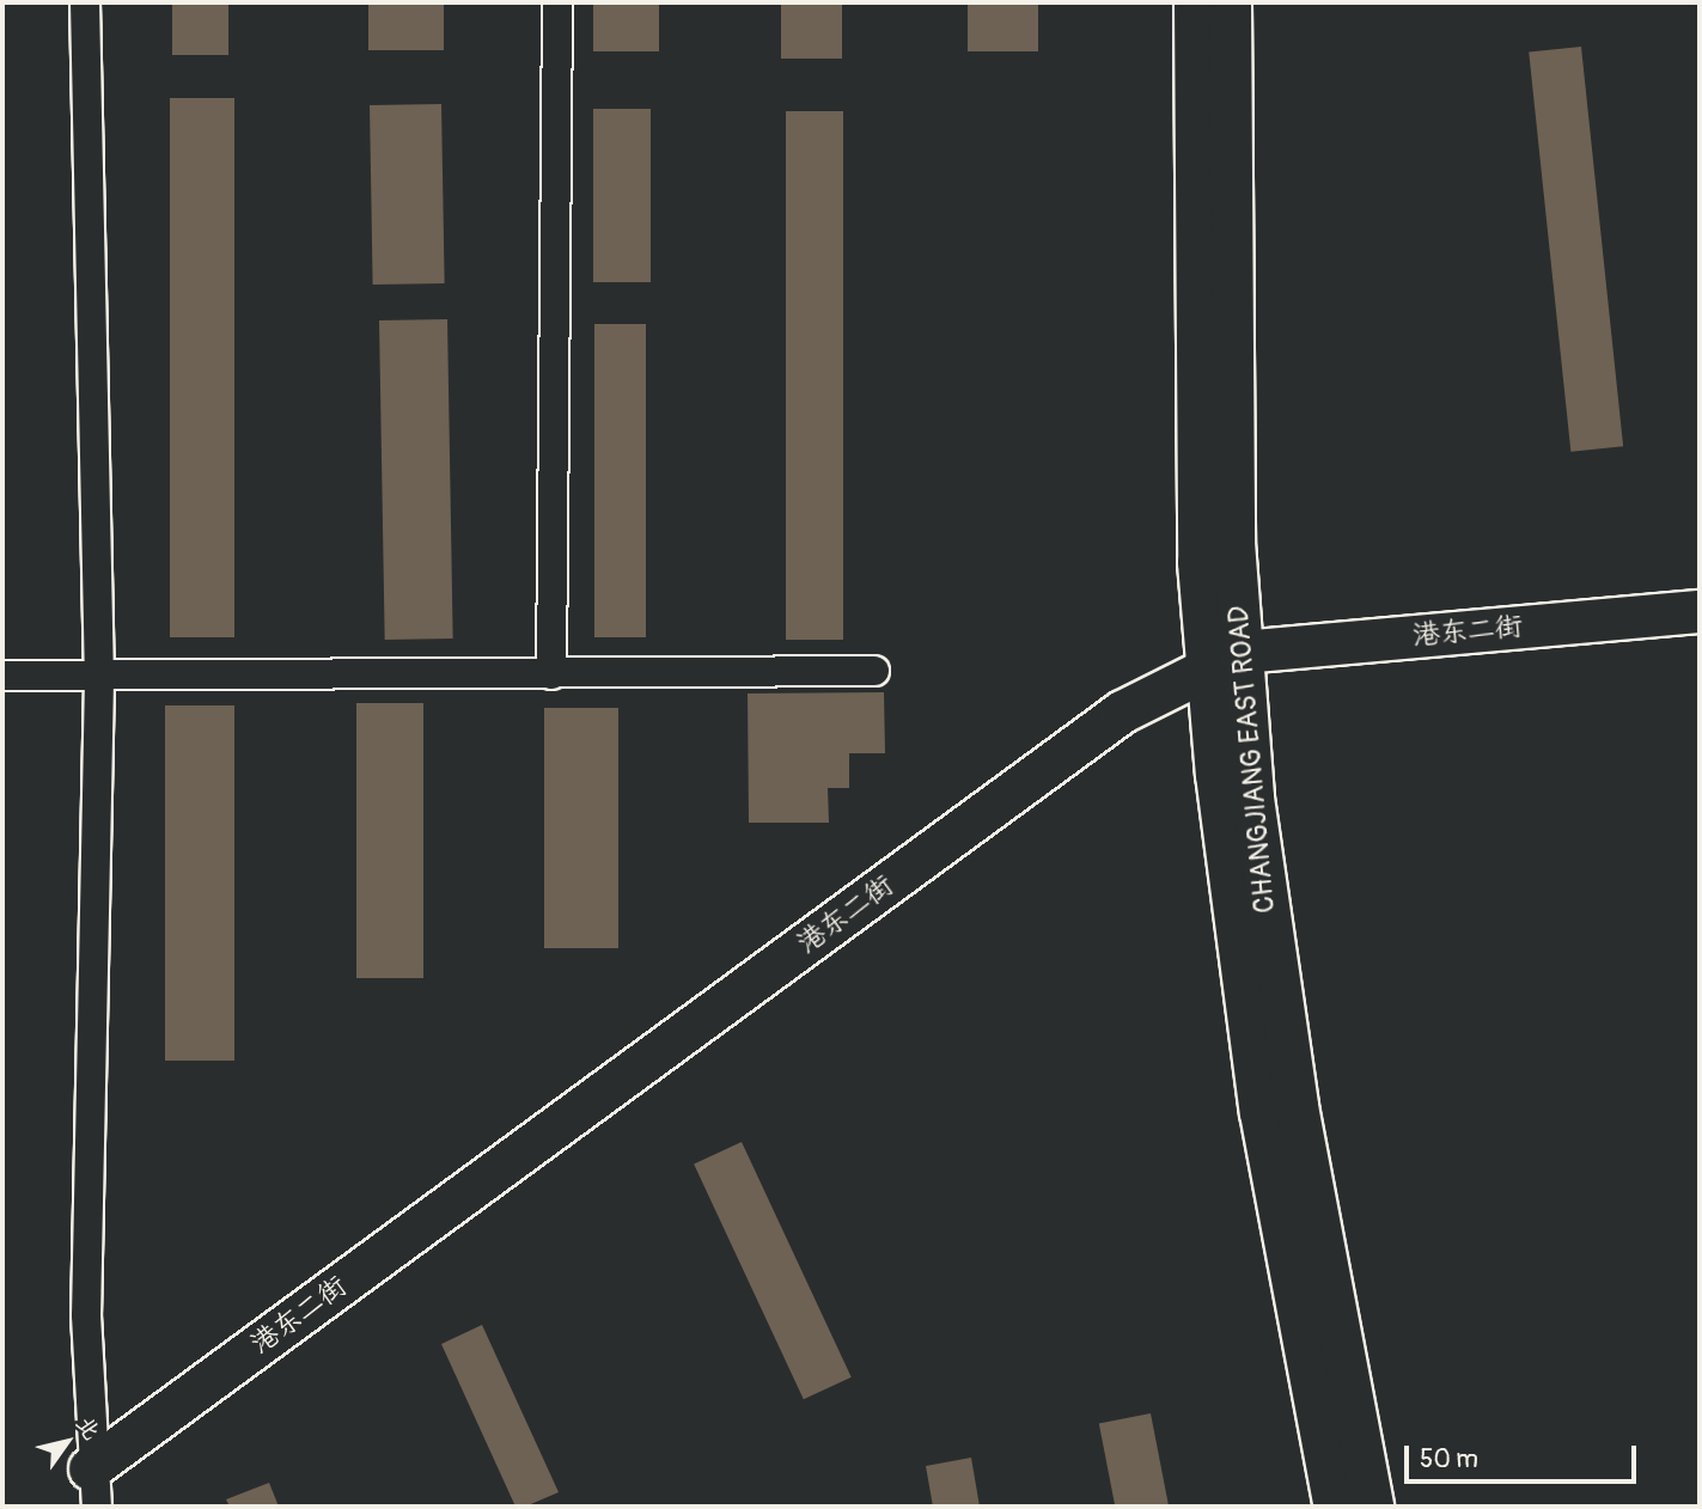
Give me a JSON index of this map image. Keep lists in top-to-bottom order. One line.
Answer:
{"streets":{"main road":["港东二街","CHANGJIANG EAST ROAD"]},"crossings":[["港东二街","CHANGJIANG EAST ROAD"]],"scale_bar":"50 m","north":"top right"}
